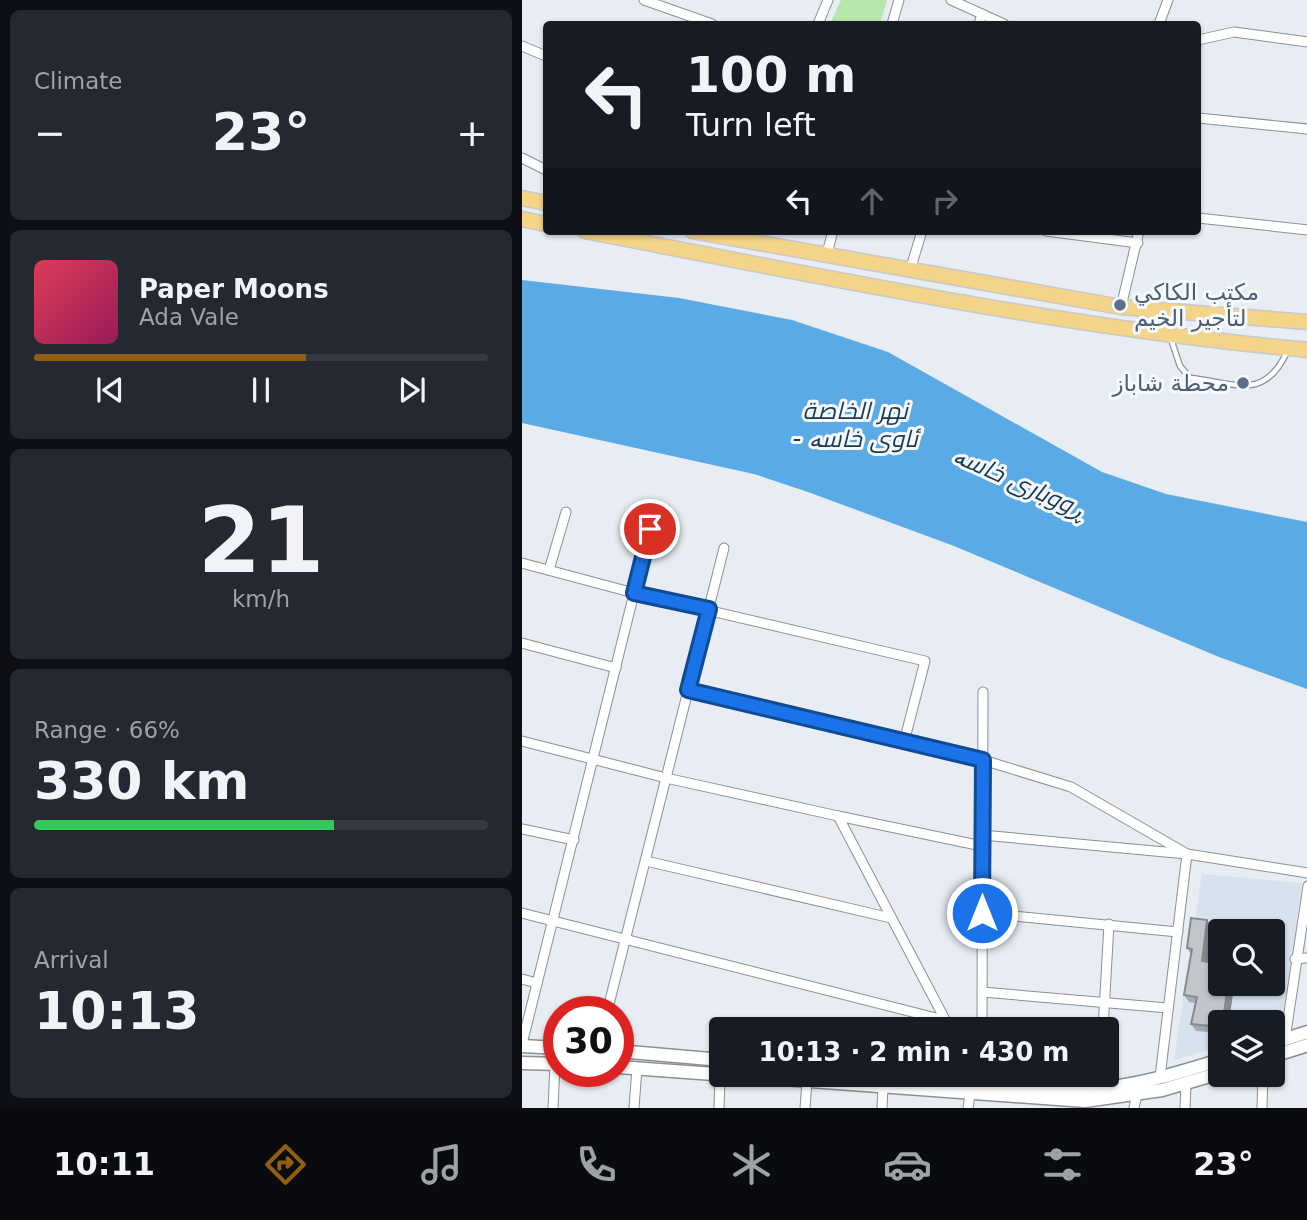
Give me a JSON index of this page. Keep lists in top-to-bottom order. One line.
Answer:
{"water":["نهر الخاصة - ئاوی خاسە","ڕووباری خاسە"],"places":["مكتب الكاكي لتأجير الخيم","محطة شاباز"],"page":{"tile":["Climate",["21","km/h"],["Range · 66%","330 km"],["Arrival","10:13"]],"turn":["100 m","Turn left"],"heat":["−","23°","+"],"song":["Paper Moons","Ada Vale"],"limit":"30","trip":"10:13 · 2 min · 430 m","tabs":["10:11","23°"]}}
